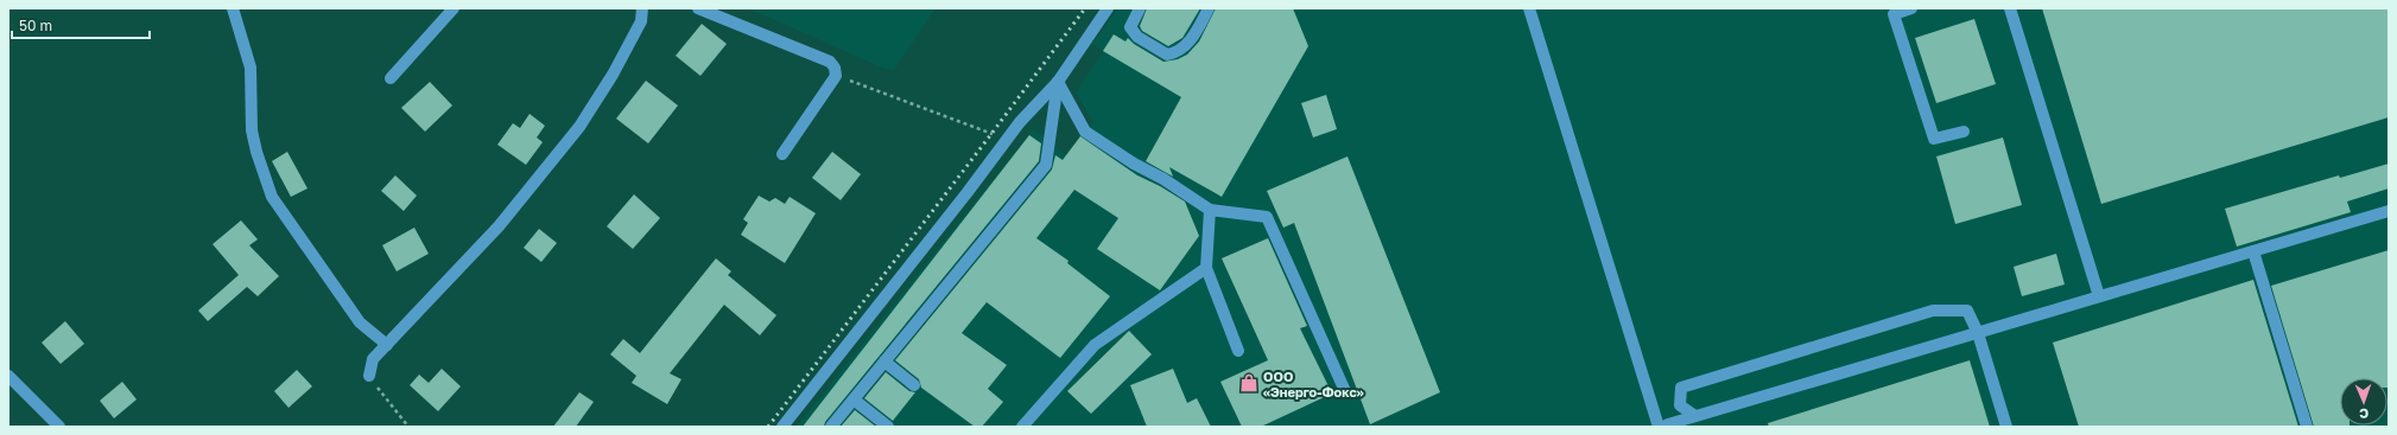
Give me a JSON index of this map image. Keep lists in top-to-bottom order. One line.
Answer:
{"places":{"shop":["ООО «Энерго-Фокс»"]},"scale_bar":"50 m","north":"bottom"}
